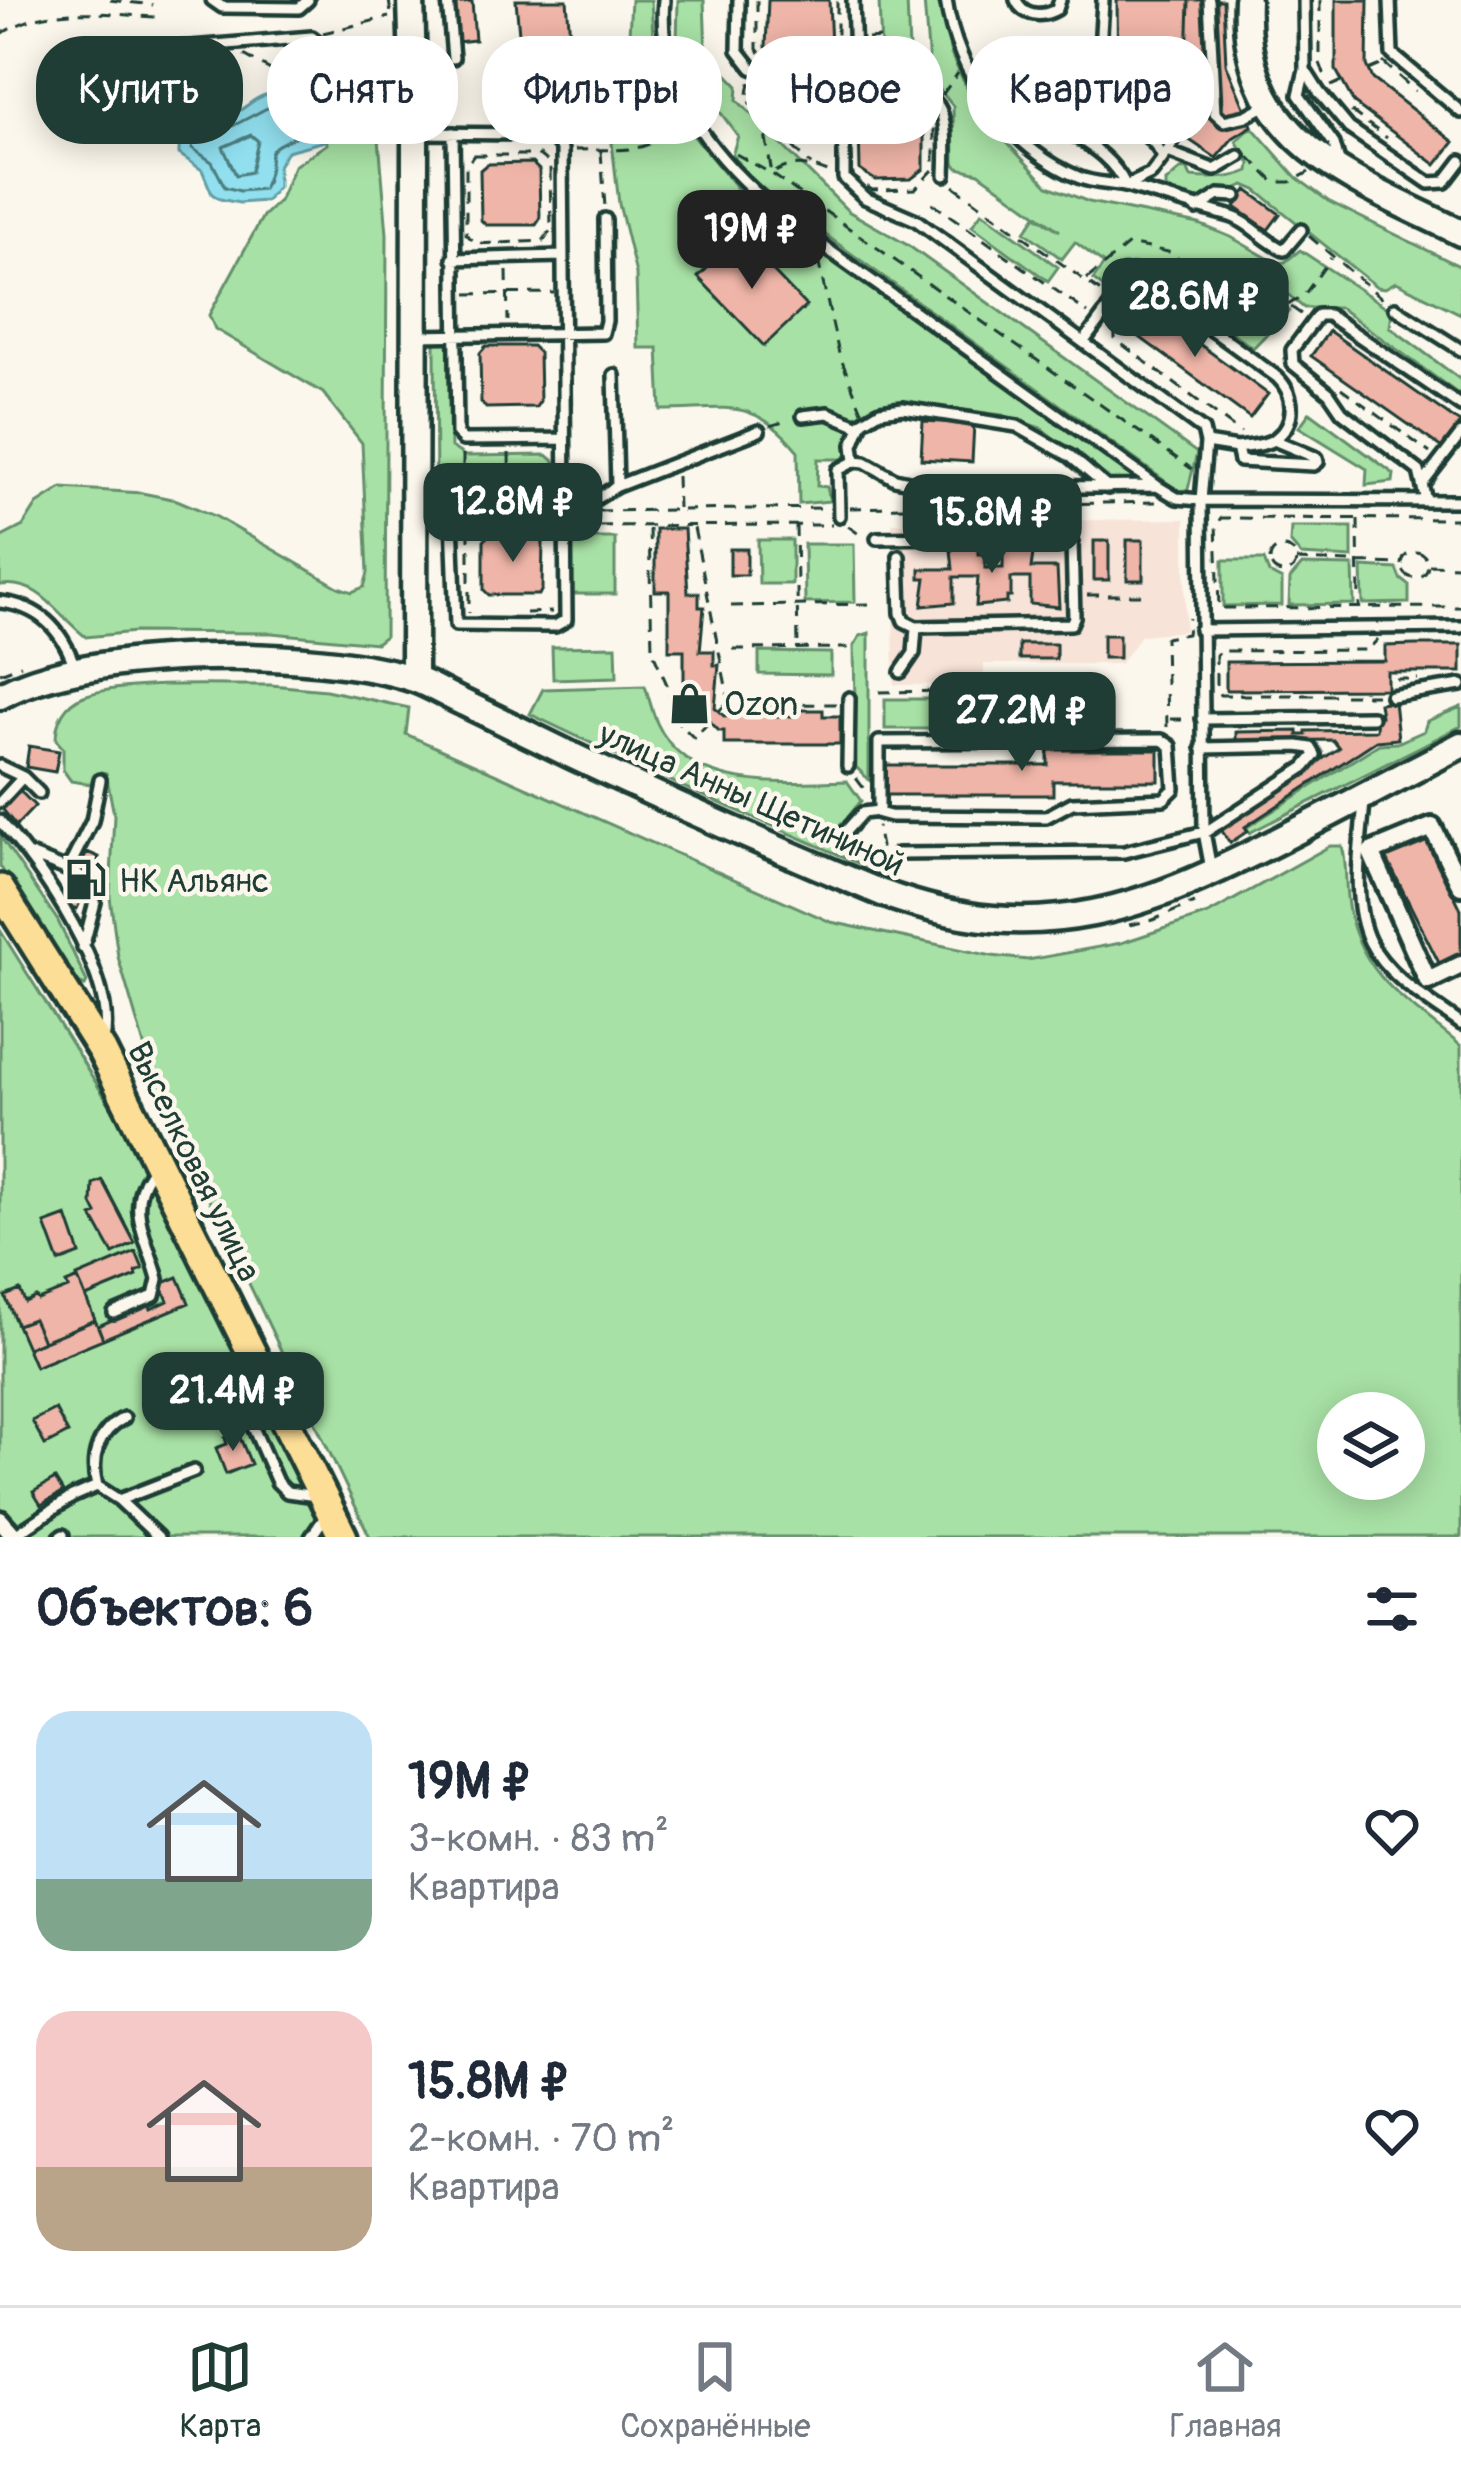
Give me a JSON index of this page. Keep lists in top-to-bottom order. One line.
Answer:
{"streets":{"main road":["улица Анны Щетининой","Выселковая улица"]},"places":{"shop":["Ozon"],"fuel station":["НК Альянс"]},"page":{"chip":["Купить","Снять","Фильтры","Новое","Квартира"],"price":["19M ₽","28.6M ₽","12.8M ₽","15.8M ₽","27.2M ₽","21.4M ₽"],"heading":"Объектов: 6","list":[{"name":"19M ₽","note":"3-комн. · 83 m² · Квартира"},{"name":"15.8M ₽","note":"2-комн. · 70 m² · Квартира"}],"tabs":["Карта","Сохранённые","Главная"]}}
